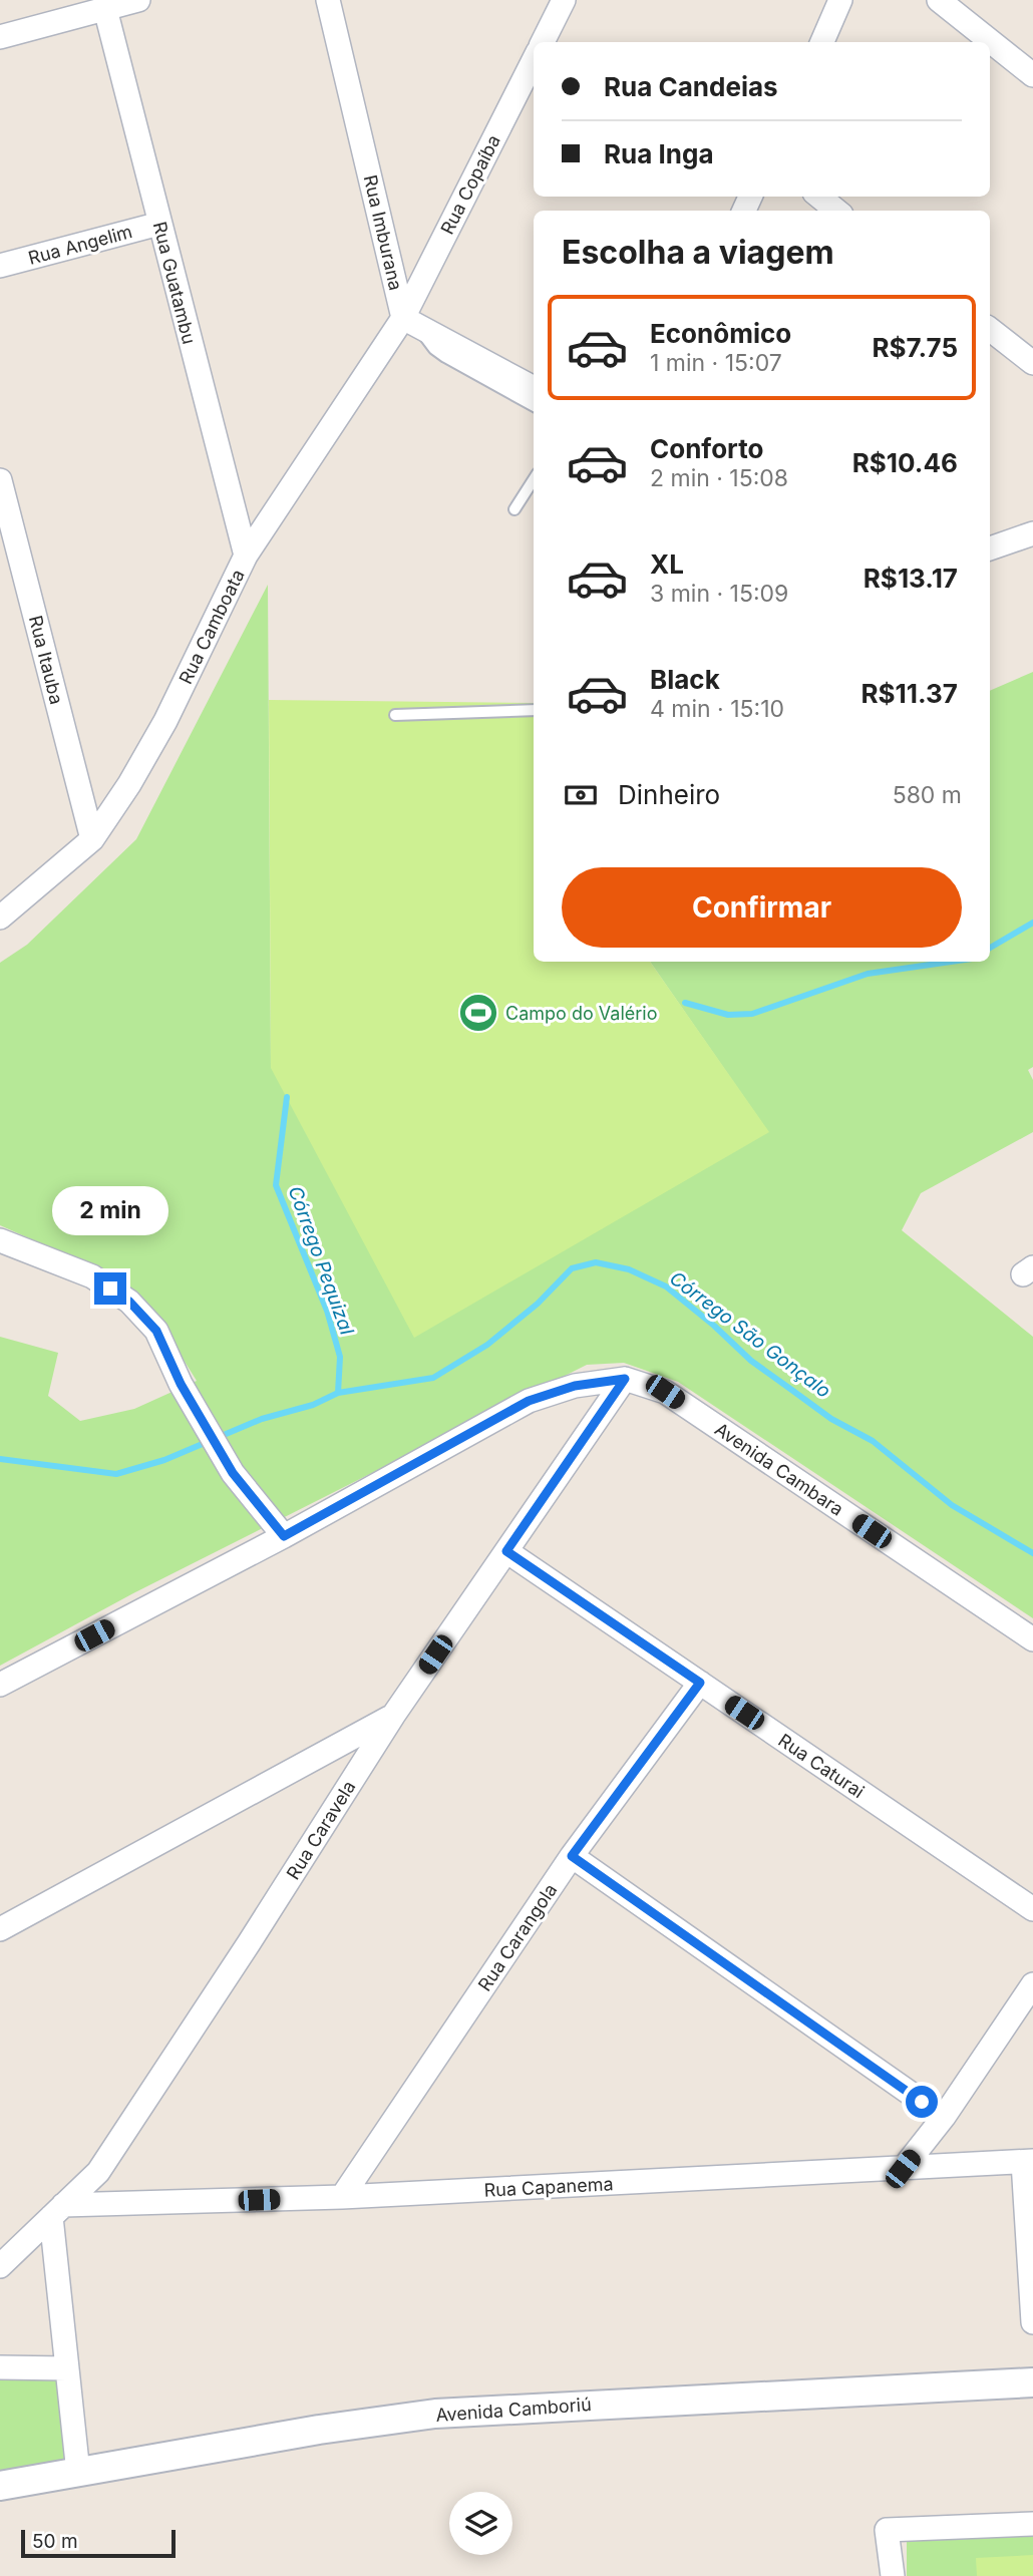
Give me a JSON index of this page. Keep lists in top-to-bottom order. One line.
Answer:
{"streets":{"street":["Rua Copaíba","Rua Imburana","Rua Angelim","Rua Guatambu","Rua Camboata","Rua Itauba","Avenida Cambara","Rua Caturai","Rua Caravela","Rua Carangola","Rua Capanema","Avenida Camboriú"]},"crossings":[["Rua Copaíba","Rua Imburana"],["Rua Copaíba","Rua Camboata"],["Rua Imburana","Rua Camboata"],["Rua Angelim","Rua Guatambu"],["Rua Guatambu","Rua Camboata"],["Rua Camboata","Rua Itauba"],["Avenida Cambara","Rua Caravela"],["Rua Caturai","Rua Caravela"],["Rua Caturai","Rua Carangola"],["Rua Caravela","Rua Capanema"],["Rua Carangola","Rua Capanema"]],"water":["Córrego Pequizal","Córrego São Gonçalo"],"places":{"sports":["Campo do Valério"]},"scale_bar":"50 m","page":{"banner":["Rua Candeias","Rua Inga"],"heading":"Escolha a viagem","list":[{"name":"Econômico","note":"1 min · 15:07","value":"R$7.75"},{"name":"Conforto","note":"2 min · 15:08","value":"R$10.46"},{"name":"XL","note":"3 min · 15:09","value":"R$13.17"},{"name":"Black","note":"4 min · 15:10","value":"R$11.37"}],"pay":["Dinheiro","580 m"],"buttons":"Confirmar","bubble":"2 min","scale":"50 m"}}
